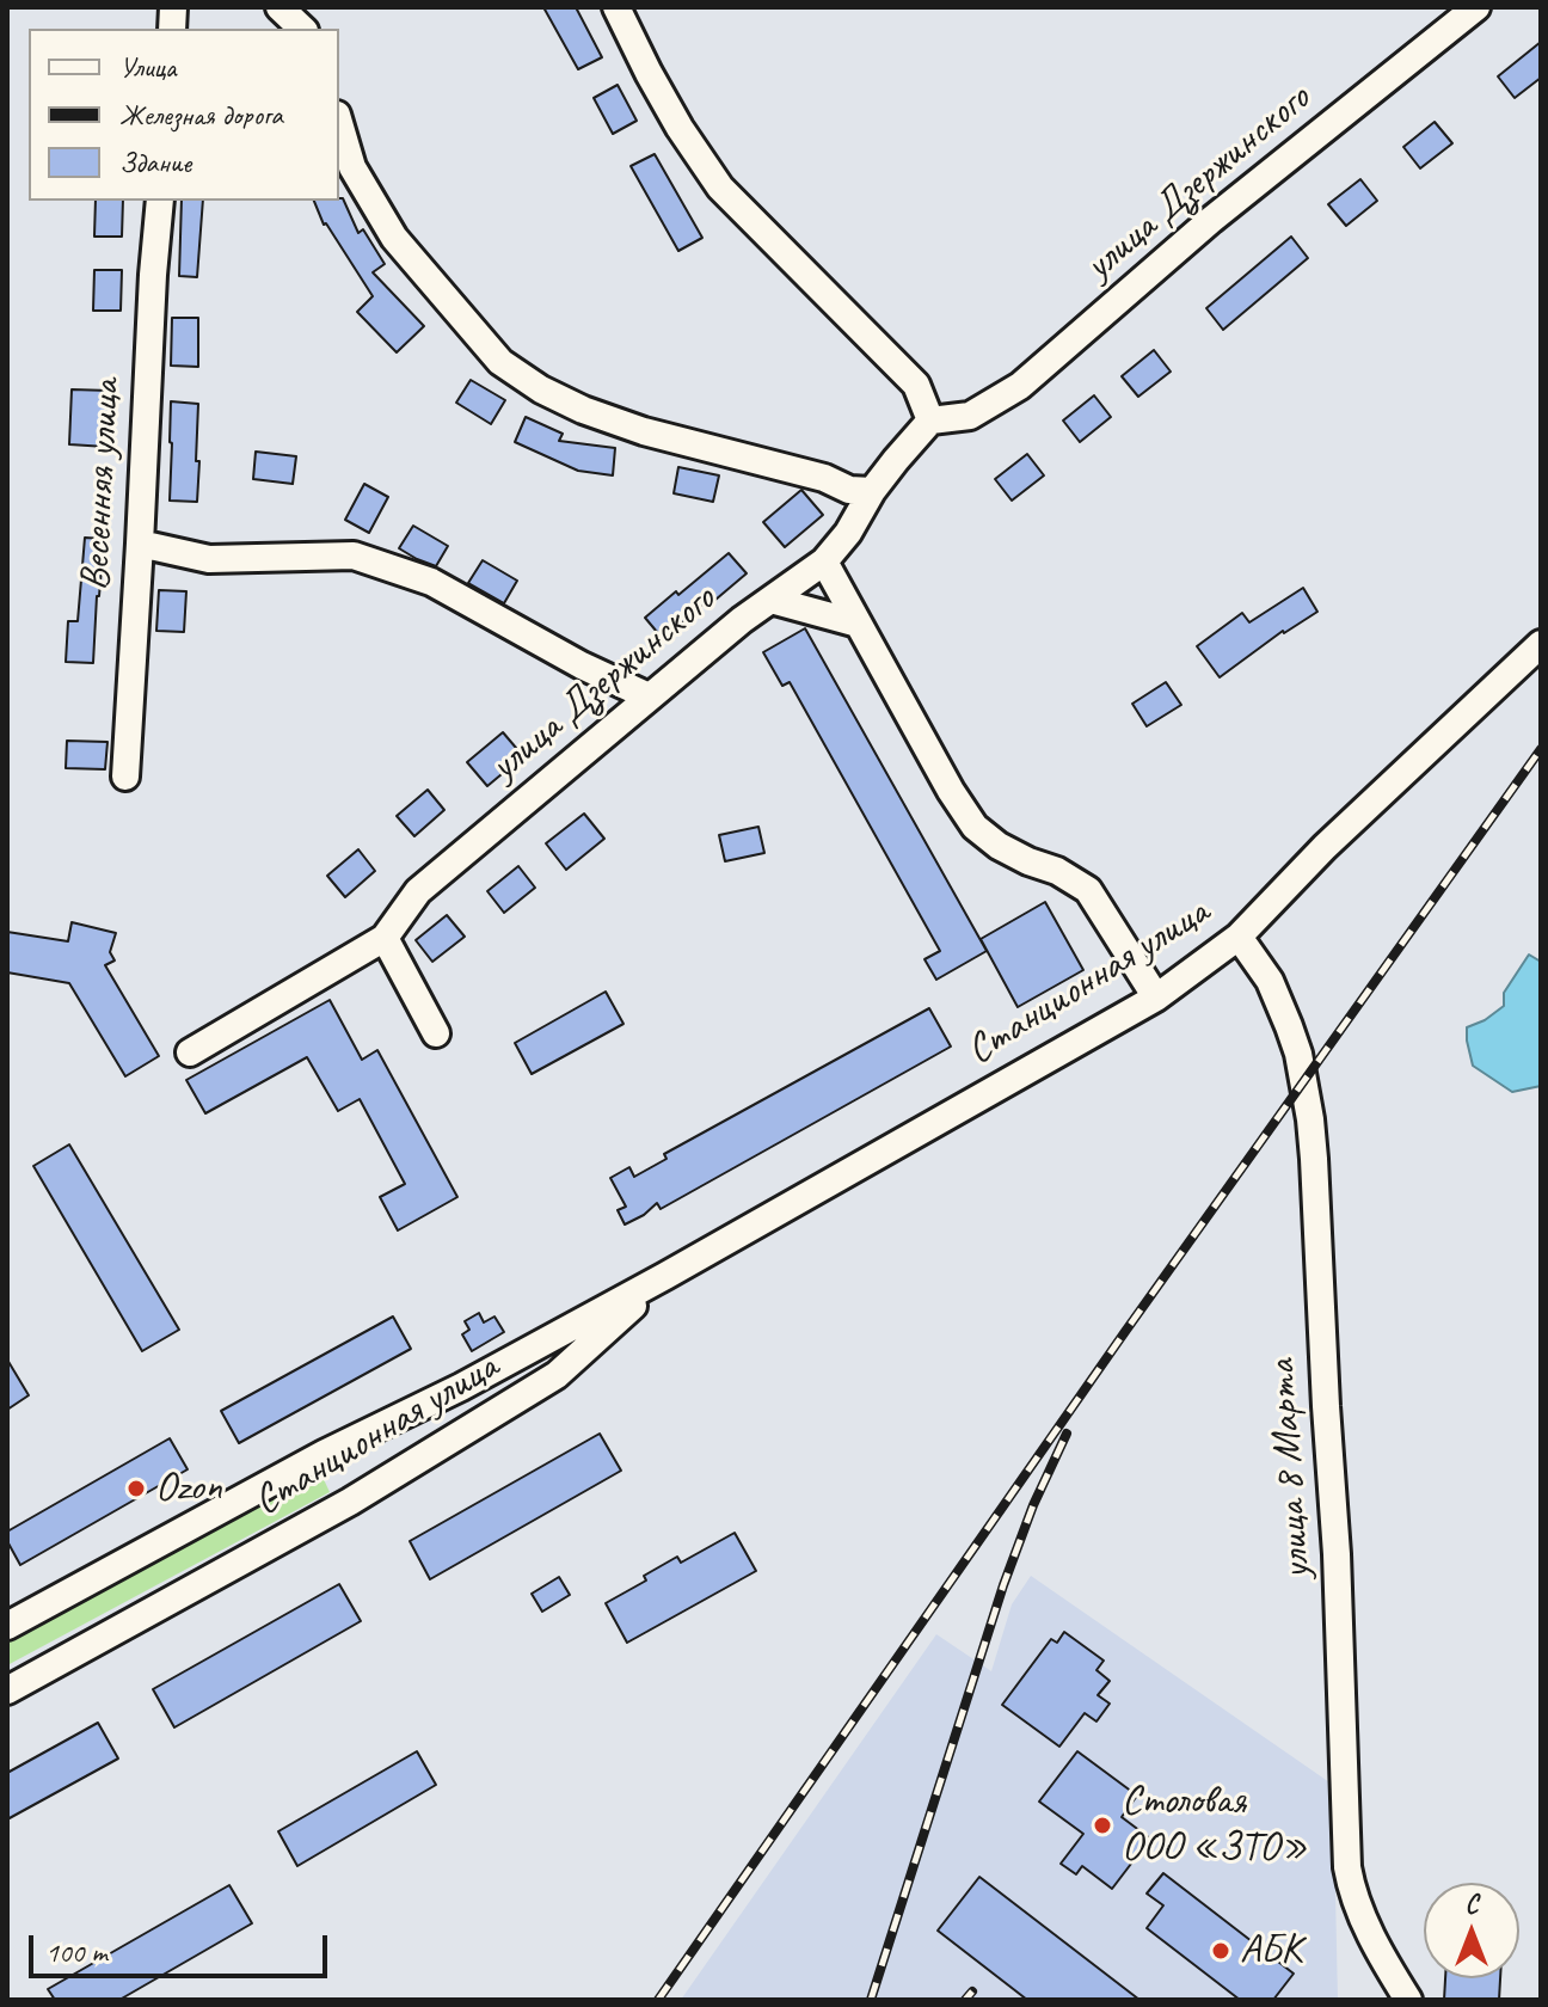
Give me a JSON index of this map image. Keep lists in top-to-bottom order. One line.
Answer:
{"streets":{"street":["улица Дзержинского","Весенняя улица","Станционная улица","улица 8 Марта"]},"crossings":[["Станционная улица","улица 8 Марта"]],"places":["Ozon","Столовая ООО «ЗТО»","АБК"],"legend":["Улица","Железная дорога","Здание"],"scale_bar":"100 m","north":"top"}
